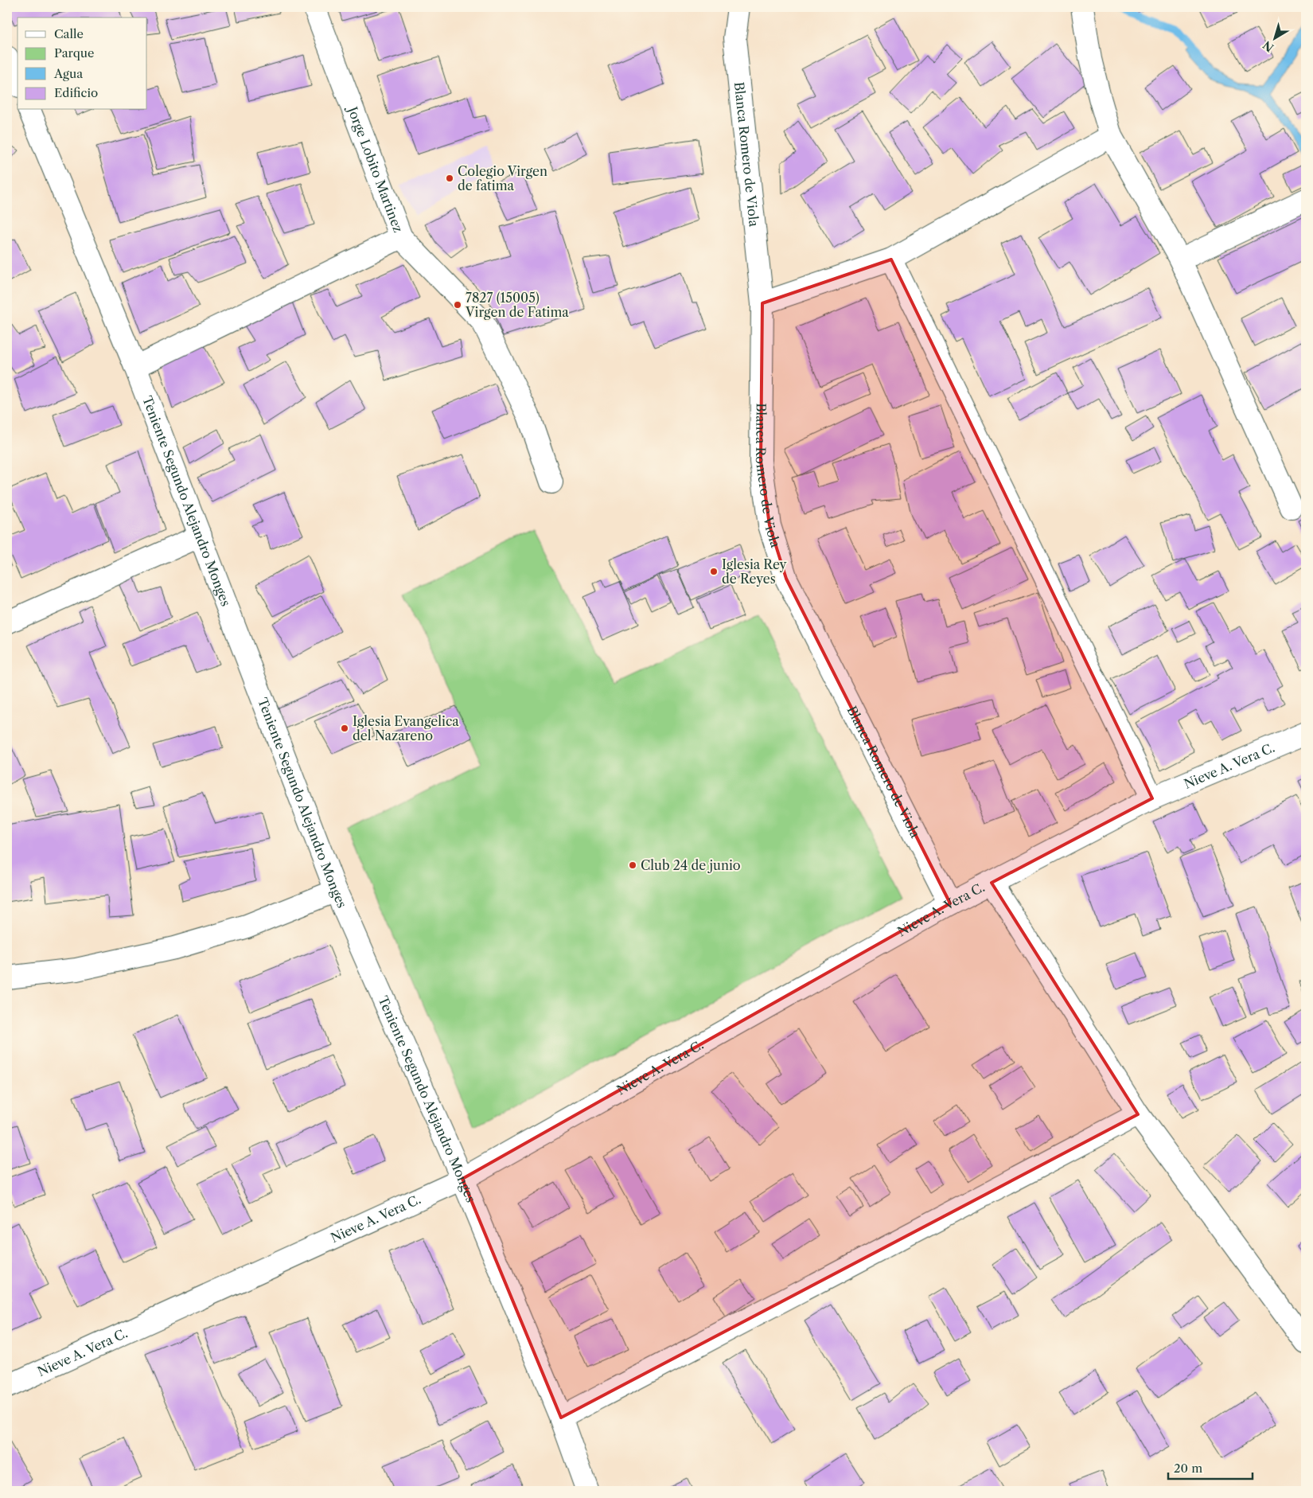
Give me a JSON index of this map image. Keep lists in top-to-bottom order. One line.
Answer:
{"streets":{"street":["Blanca Romero de Viola","Jorge Lobito Martinez","Teniente Segundo Alejandro Monges","Nieve A. Vera C."]},"crossings":[["Blanca Romero de Viola","Nieve A. Vera C."],["Teniente Segundo Alejandro Monges","Nieve A. Vera C."]],"places":["Colegio Virgen de fatima","7827 (15005) Virgen de Fatima","Iglesia Rey de Reyes","Iglesia Evangelica del Nazareno","Club 24 de junio"],"legend":["Calle","Parque","Agua","Edificio"],"scale_bar":"20 m","north":"bottom left"}
